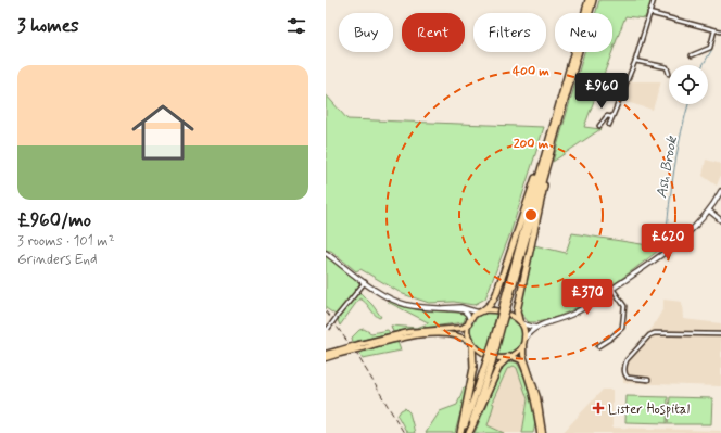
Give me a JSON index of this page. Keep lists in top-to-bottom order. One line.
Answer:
{"water":["Ash Brook"],"places":{"health":["Lister Hospital"]},"page":{"heading":"3 homes","chip":["Buy","Rent","Filters","New"],"list":[{"name":"£960/mo","note":"3 rooms · 101 m² · Grinders End"}],"price":["£960","£620","£370"]},"rings":["400 m","200 m"]}
